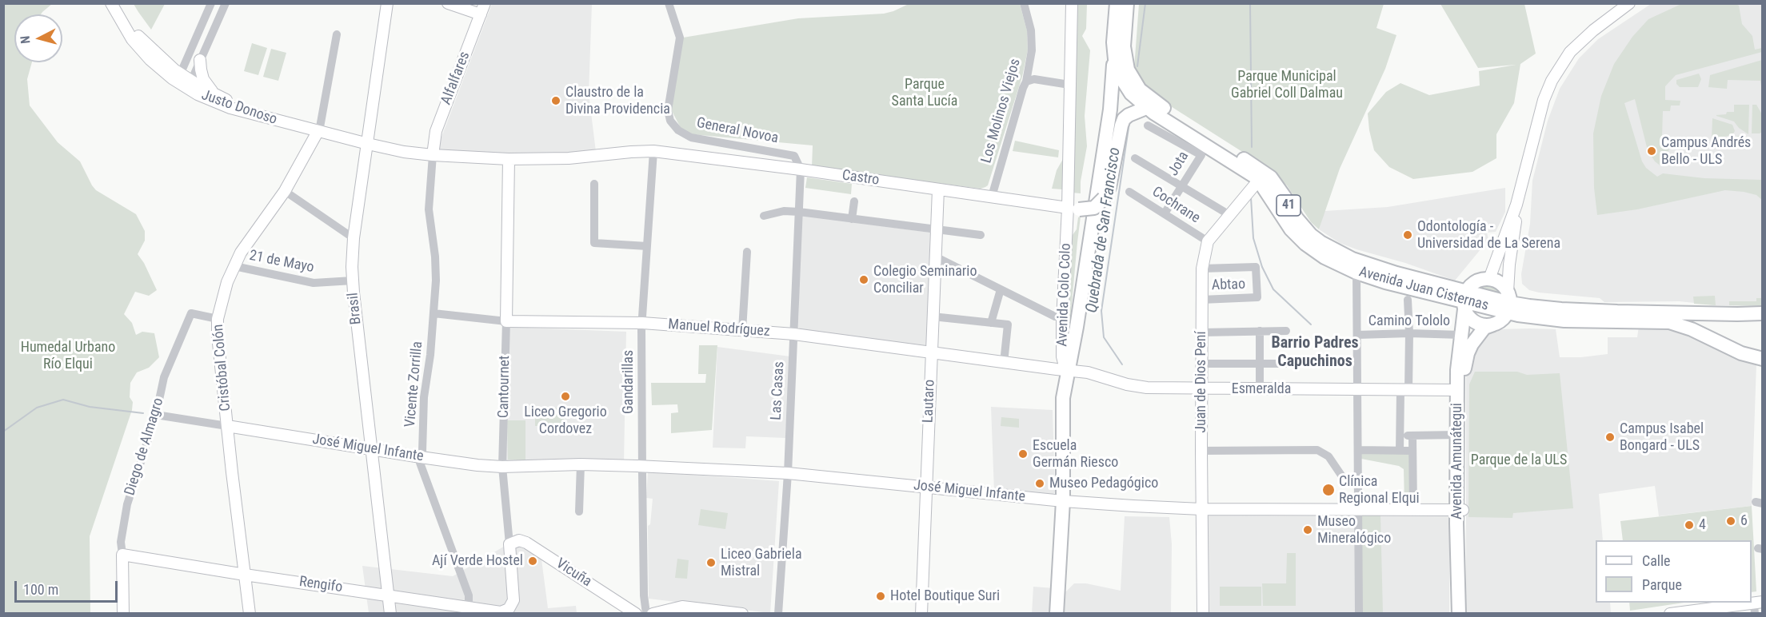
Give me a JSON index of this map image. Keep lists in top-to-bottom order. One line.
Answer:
{"streets":{"main road":["41","Avenida Juan Cisternas","Avenida Colo Colo","Avenida Amunátegui"],"street":["Alfalfares","Justo Donoso","Los Molinos Viejos","General Novoa","Jota","Castro","Cochrane","21 de Mayo","Abtao","Brasil","Camino Tololo","Manuel Rodríguez","Cristóbal Colón","Gandarillas","Juan de Dios Pení","Vicente Zorrilla","Cantournet","Esmeralda","Las Casas","Lautaro","Diego de Almagro","José Miguel Infante","Vicuña","Rengifo"]},"crossings":[["Alfalfares","Justo Donoso"],["Alfalfares","Vicente Zorrilla"],["Justo Donoso","Castro"],["Justo Donoso","Brasil"],["Justo Donoso","Cristóbal Colón"],["Justo Donoso","Gandarillas"],["Justo Donoso","Vicente Zorrilla"],["Justo Donoso","Cantournet"],["Los Molinos Viejos","Castro"],["General Novoa","Castro"],["General Novoa","Las Casas"],["Jota","Cochrane"],["Castro","Avenida Colo Colo"],["Castro","Gandarillas"],["Castro","Las Casas"],["Castro","Lautaro"],["Cochrane","Juan de Dios Pení"],["41","Avenida Juan Cisternas"],["41","Avenida Amunátegui"],["21 de Mayo","Brasil"],["21 de Mayo","Cristóbal Colón"],["Abtao","Juan de Dios Pení"],["Avenida Juan Cisternas","Juan de Dios Pení"],["Avenida Juan Cisternas","Avenida Amunátegui"],["Avenida Colo Colo","Manuel Rodríguez"],["Avenida Colo Colo","Esmeralda"],["Avenida Colo Colo","José Miguel Infante"],["Brasil","José Miguel Infante"],["Brasil","Rengifo"],["Camino Tololo","Avenida Amunátegui"],["Manuel Rodríguez","Gandarillas"],["Manuel Rodríguez","Vicente Zorrilla"],["Manuel Rodríguez","Cantournet"],["Manuel Rodríguez","Esmeralda"],["Manuel Rodríguez","Las Casas"],["Manuel Rodríguez","Lautaro"],["Cristóbal Colón","Diego de Almagro"],["Cristóbal Colón","José Miguel Infante"],["Cristóbal Colón","Rengifo"],["Gandarillas","José Miguel Infante"],["Juan de Dios Pení","Esmeralda"],["Juan de Dios Pení","José Miguel Infante"],["Vicente Zorrilla","José Miguel Infante"],["Vicente Zorrilla","Rengifo"],["Cantournet","José Miguel Infante"],["Cantournet","Vicuña"],["Cantournet","Rengifo"],["Esmeralda","Avenida Amunátegui"],["Las Casas","José Miguel Infante"],["Lautaro","José Miguel Infante"],["Diego de Almagro","José Miguel Infante"],["Diego de Almagro","Rengifo"],["José Miguel Infante","Avenida Amunátegui"]],"districts":["Barrio Padres Capuchinos"],"water":["Quebrada de San Francisco"],"parks":["Parque Municipal Gabriel Coll Dalmau","Parque Santa Lucía","Humedal Urbano Río Elqui","Parque de la ULS"],"places":["Claustro de la Divina Providencia","Campus Andrés Bello - ULS","Odontología - Universidad de La Serena","Colegio Seminario Conciliar","Liceo Gregorio Cordovez","Campus Isabel Bongard - ULS","Escuela Germán Riesco","Museo Pedagógico","Clínica Regional Elqui","6","4","Museo Mineralógico","Ají Verde Hostel","Liceo Gabriela Mistral","Hotel Boutique Suri"],"legend":["Calle","Parque"],"scale_bar":"100 m","north":"left"}
